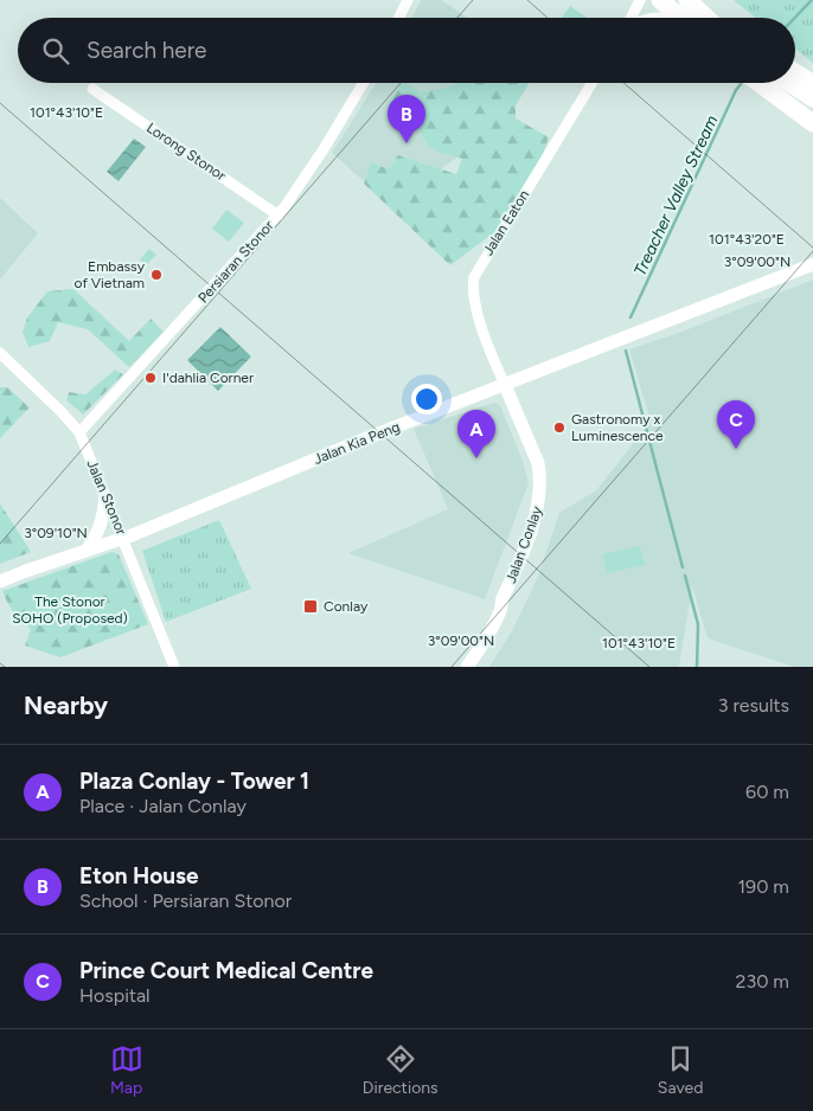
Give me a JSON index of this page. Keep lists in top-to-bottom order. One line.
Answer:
{"streets":{"street":["Lorong Stonor","Jalan Eaton","Persiaran Stonor","Jalan Kia Peng","Jalan Stonor","Jalan Conlay"]},"crossings":[["Lorong Stonor","Persiaran Stonor"],["Jalan Eaton","Jalan Kia Peng"],["Jalan Eaton","Jalan Conlay"],["Persiaran Stonor","Jalan Stonor"],["Jalan Kia Peng","Jalan Stonor"],["Jalan Kia Peng","Jalan Conlay"]],"water":["Treacher Valley Stream"],"parks":["The Stonor SOHO (Proposed)"],"places":{"other":["Embassy of Vietnam","I'dahlia Corner","Gastronomy x Luminescence"],"transit":["Conlay"]},"page":{"search":"Search here","pins":["B","C","A"],"heading":["Nearby","3 results"],"list":[{"mark":"A","name":"Plaza Conlay - Tower 1","note":"Place · Jalan Conlay","value":"60 m"},{"mark":"B","name":"Eton House","note":"School · Persiaran Stonor","value":"190 m"},{"mark":"C","name":"Prince Court Medical Centre","note":"Hospital","value":"230 m"}],"nav":["Map","Directions","Saved"]},"coordinates":["101°43'10\"E","101°43'20\"E","3°09'00\"N","3°09'10\"N"]}
